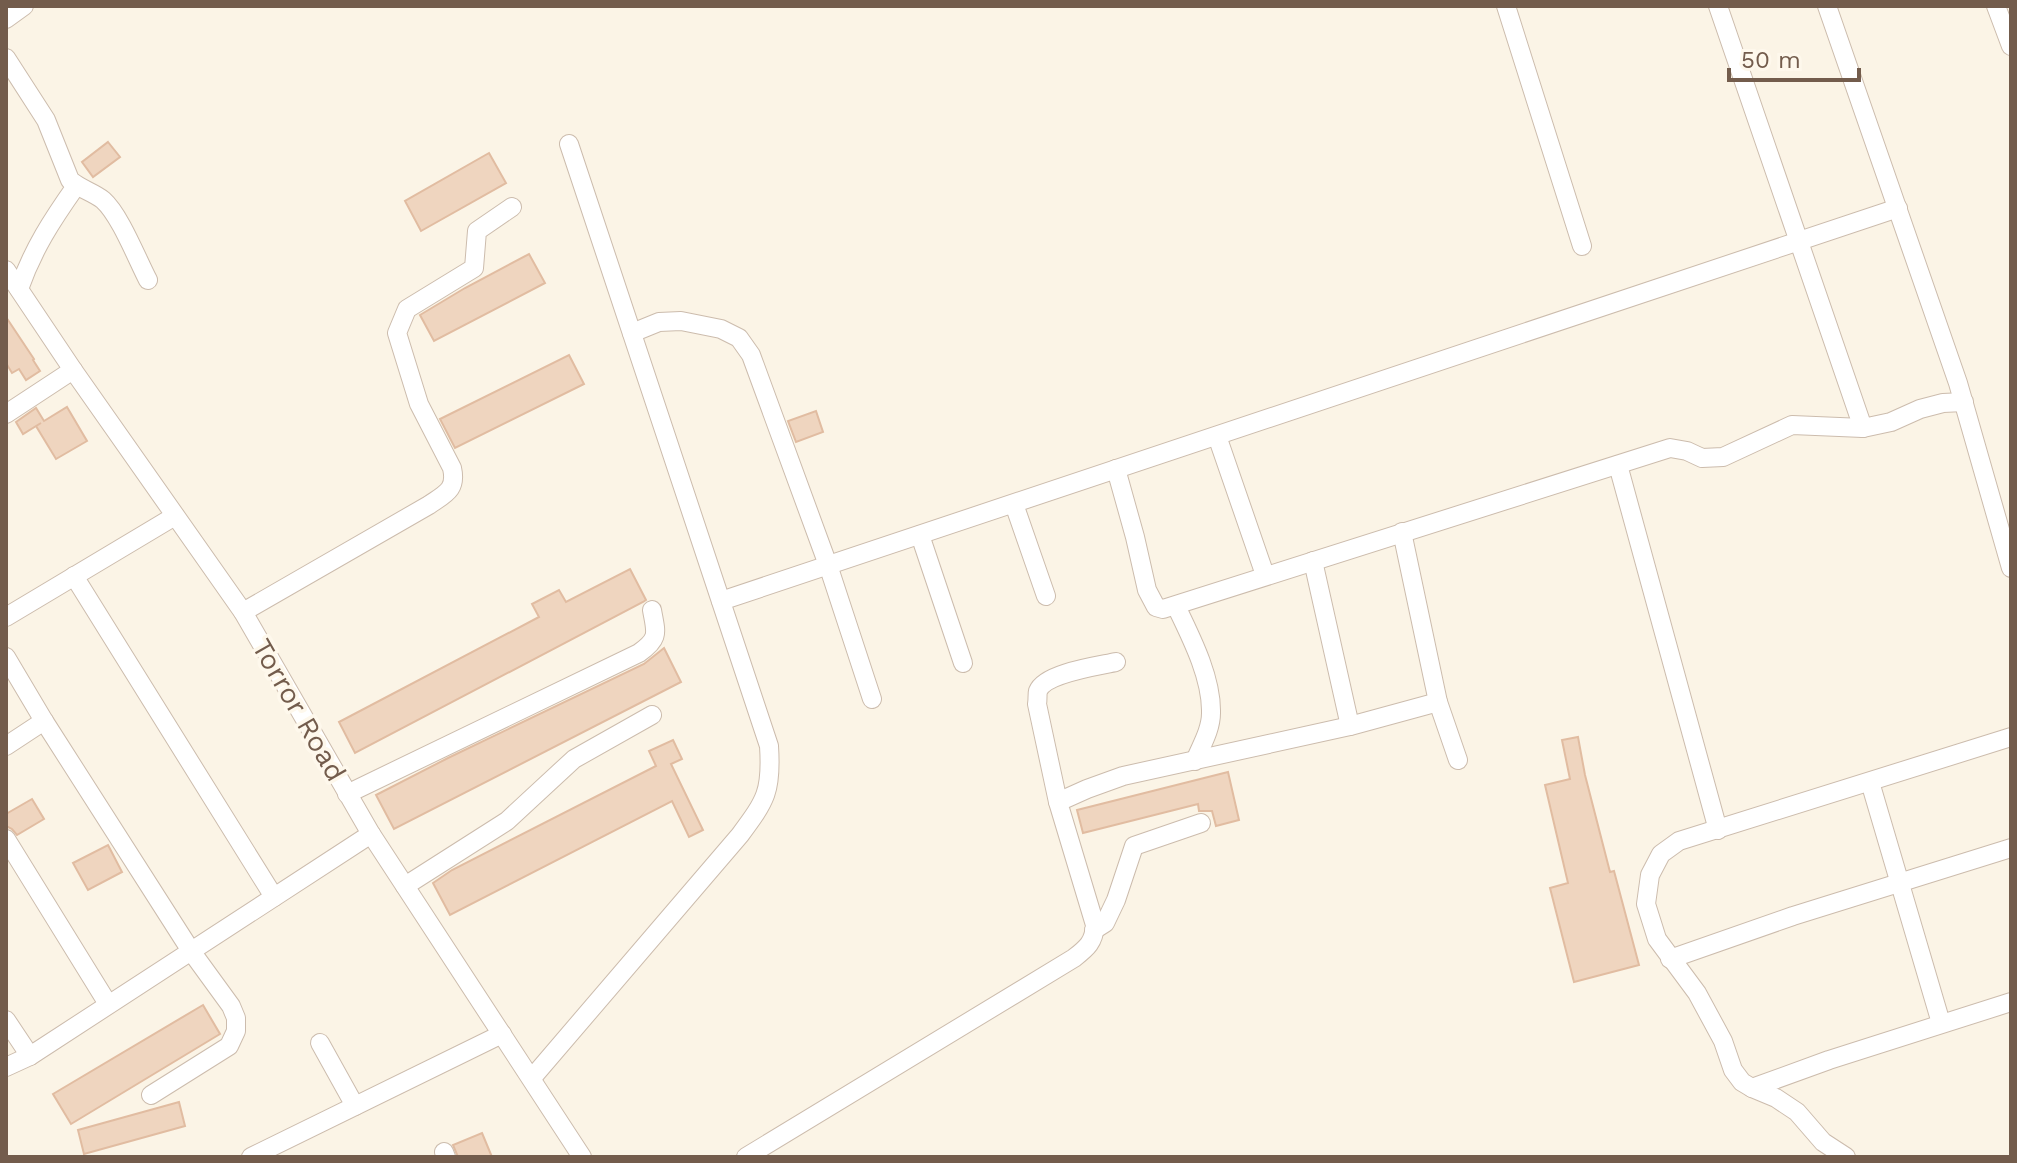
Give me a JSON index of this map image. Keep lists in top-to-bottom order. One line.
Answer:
{"streets":{"street":["Torror Road"]},"scale_bar":"50 m"}
